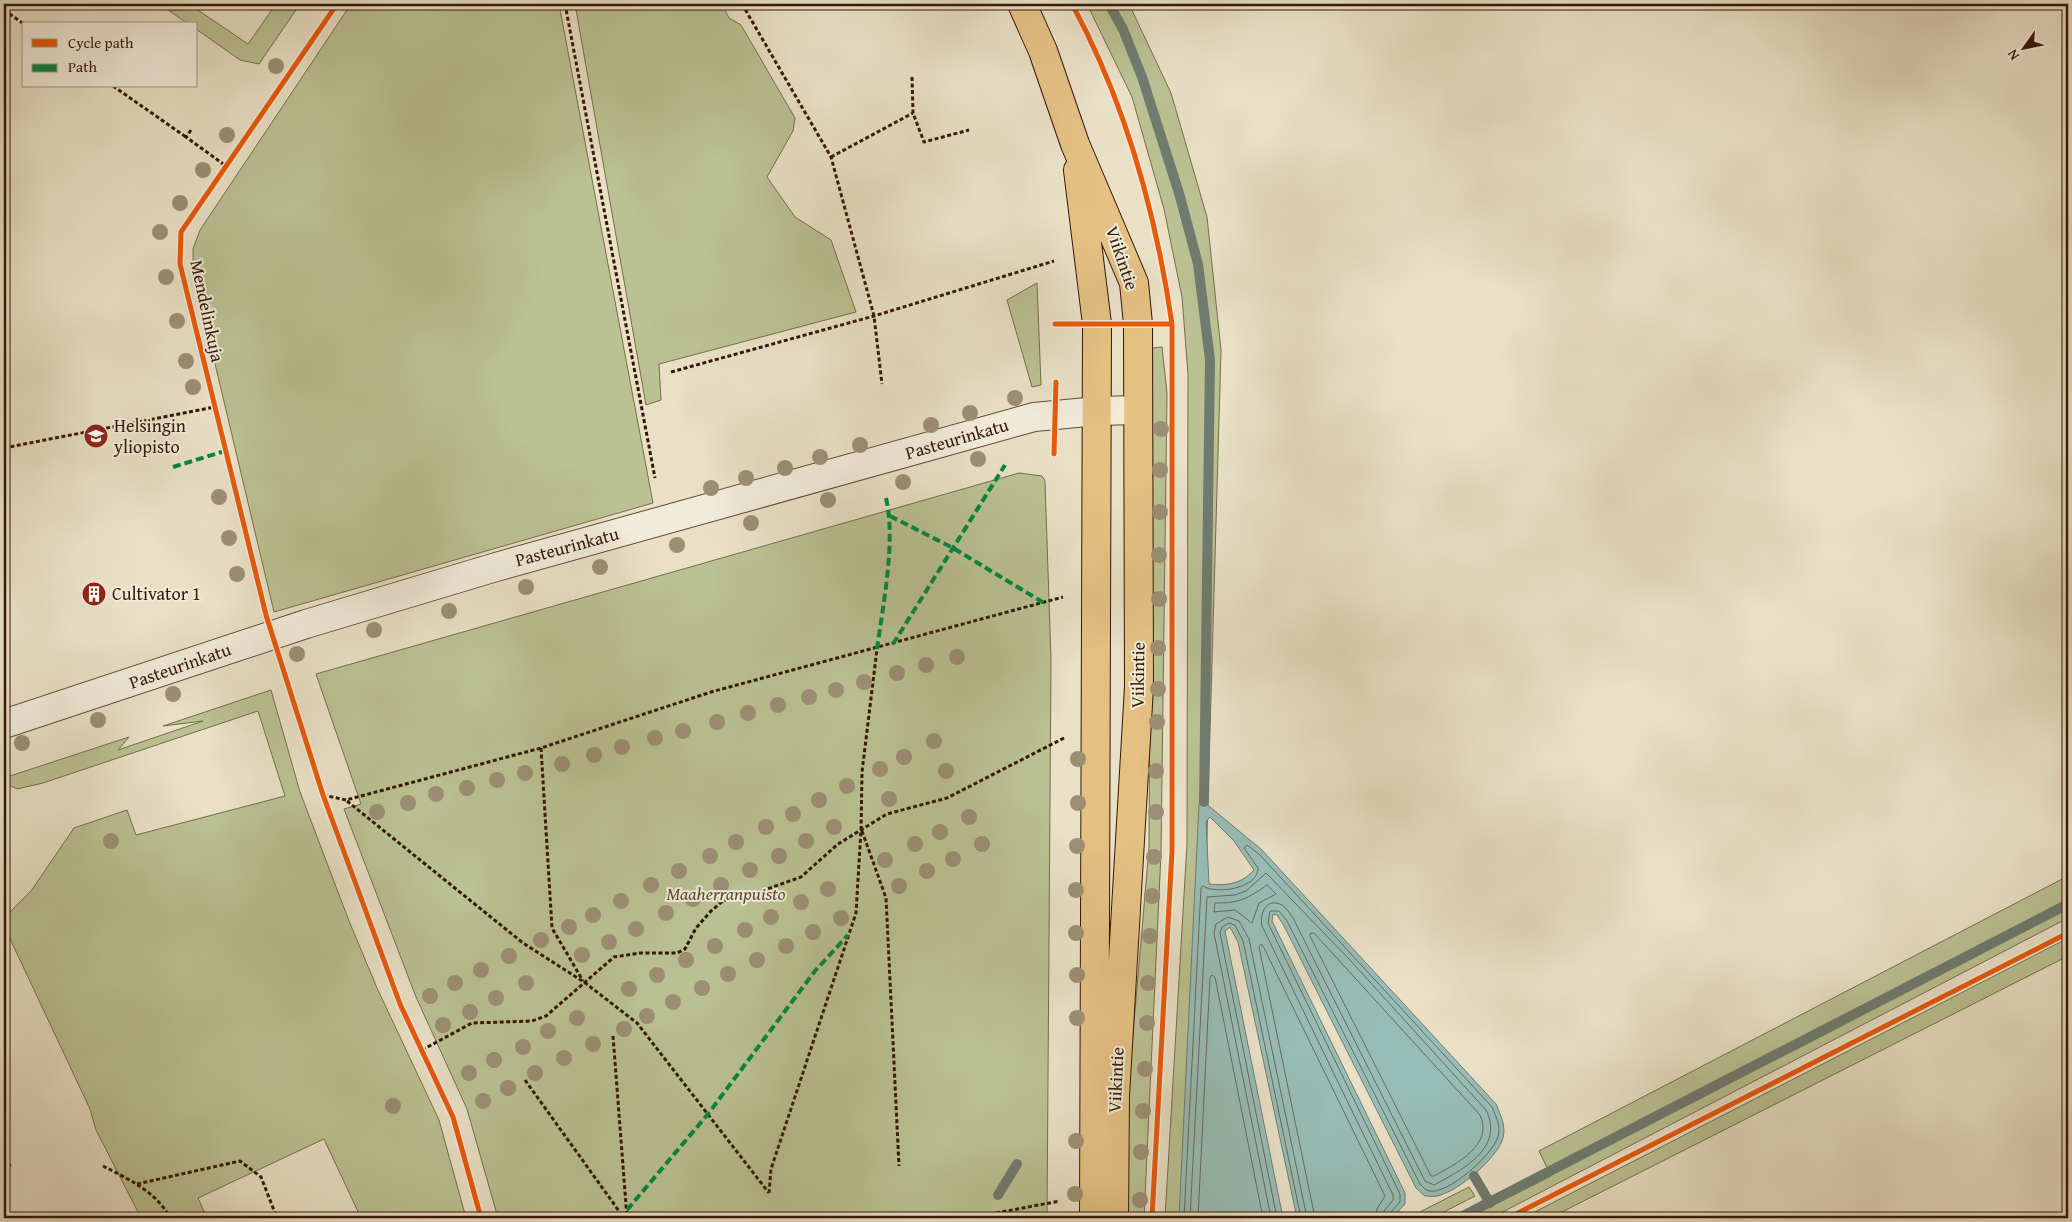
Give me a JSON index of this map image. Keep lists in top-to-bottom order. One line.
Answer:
{"streets":{"main road":["Viikintie"],"street":["Pasteurinkatu"],"cycle path":["Mendelinkuja"]},"crossings":[["Viikintie","Pasteurinkatu"]],"parks":["Maaherranpuisto"],"places":{"school or university":["Helsingin yliopisto"],"building":["Cultivator 1"]},"legend":["Cycle path","Path"],"north":"bottom left"}
